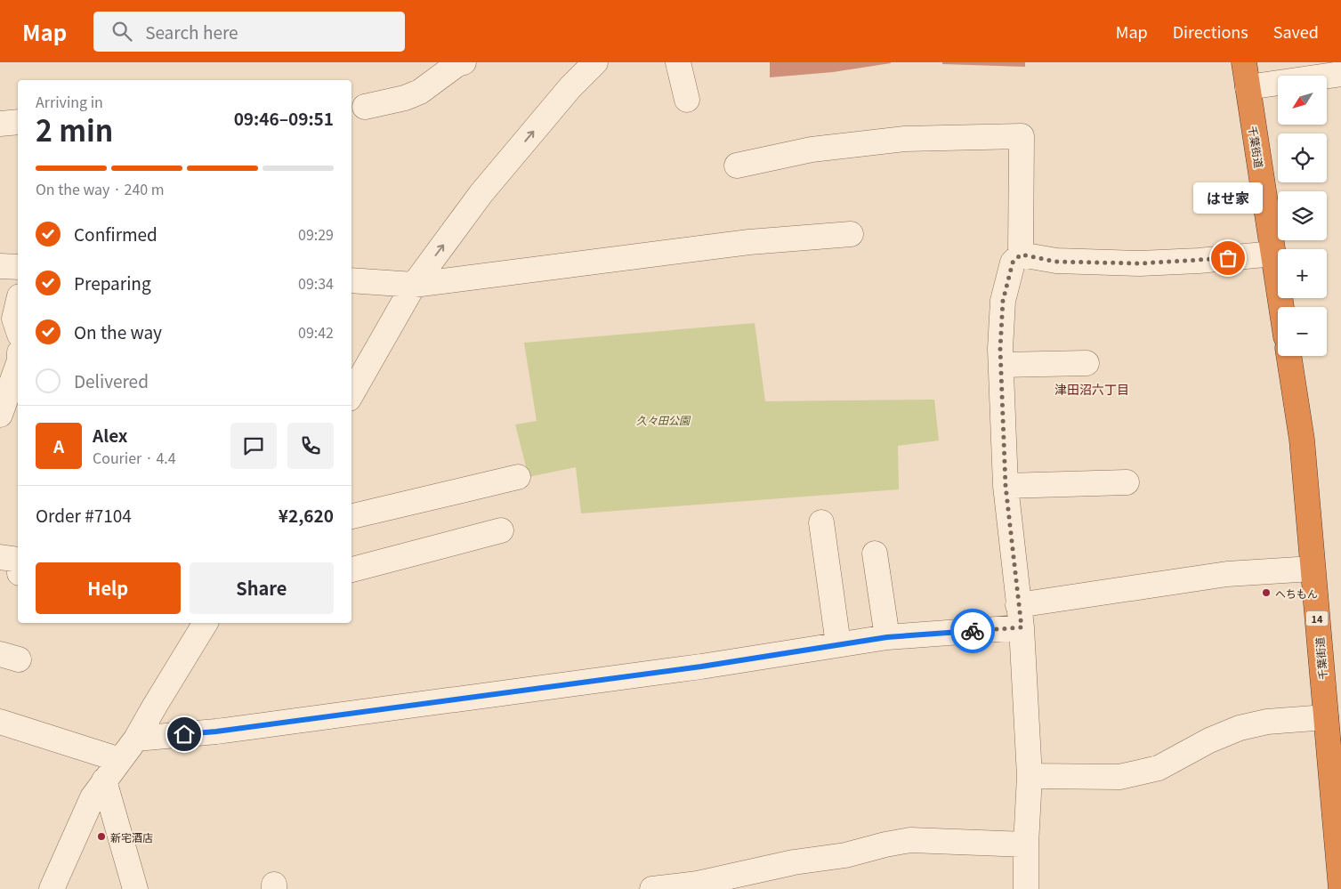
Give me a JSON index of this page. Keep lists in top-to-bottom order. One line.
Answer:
{"streets":{"highway":["千葉街道","14"]},"districts":["津田沼六丁目"],"parks":["久々田公園"],"places":["はせ家","へちもん","新宅酒店"],"north":"bottom left","page":{"header":"Map","search":"Search here","nav":["Map","Directions","Saved"],"map_buttons":["+","−"],"heading":["2 min","Arriving in","09:46–09:51"],"panel":["Alex","Courier · 4.4","Order #7104","¥2,620"],"bar":"On the way · 240 m","bubble":"はせ家","list":[["Confirmed","09:29"],["Preparing","09:34"],["On the way","09:42"],"Delivered"],"round":"A","buttons":["Help","Share"]}}
